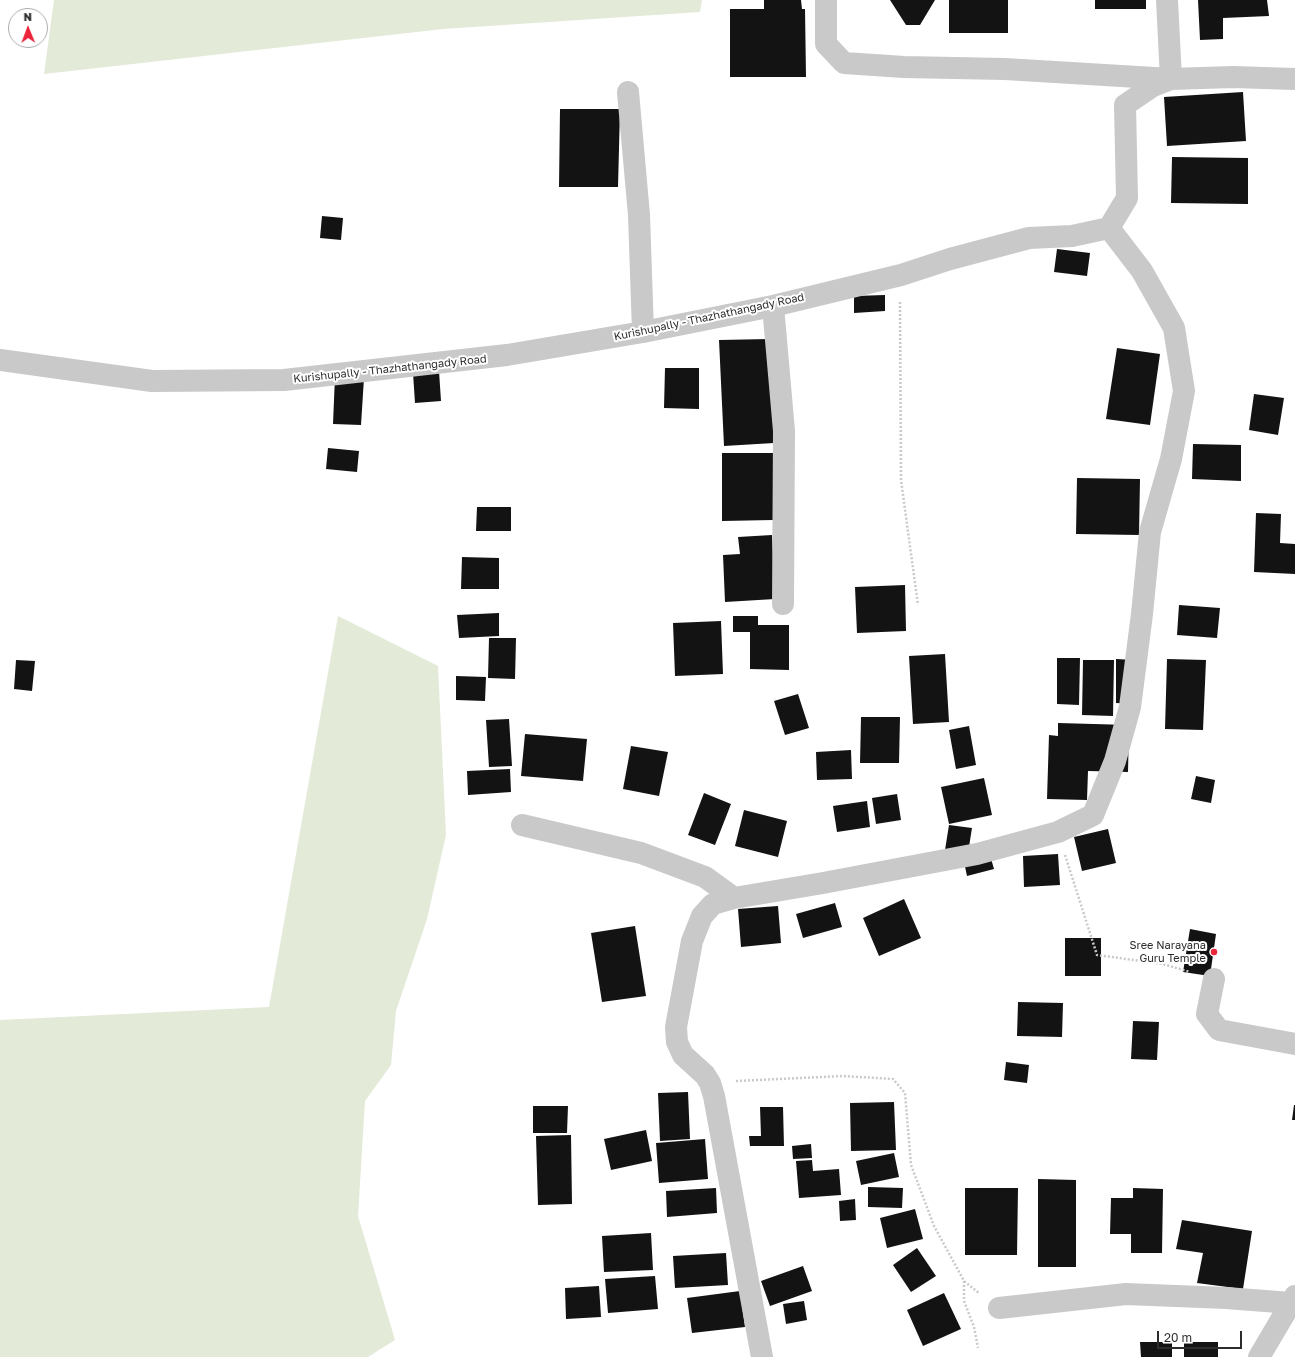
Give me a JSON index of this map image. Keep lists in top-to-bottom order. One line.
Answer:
{"streets":{"street":["Kurishupally - Thazhathangady Road"]},"places":["Sree Narayana Guru Temple"],"scale_bar":"20 m","north":"top"}
